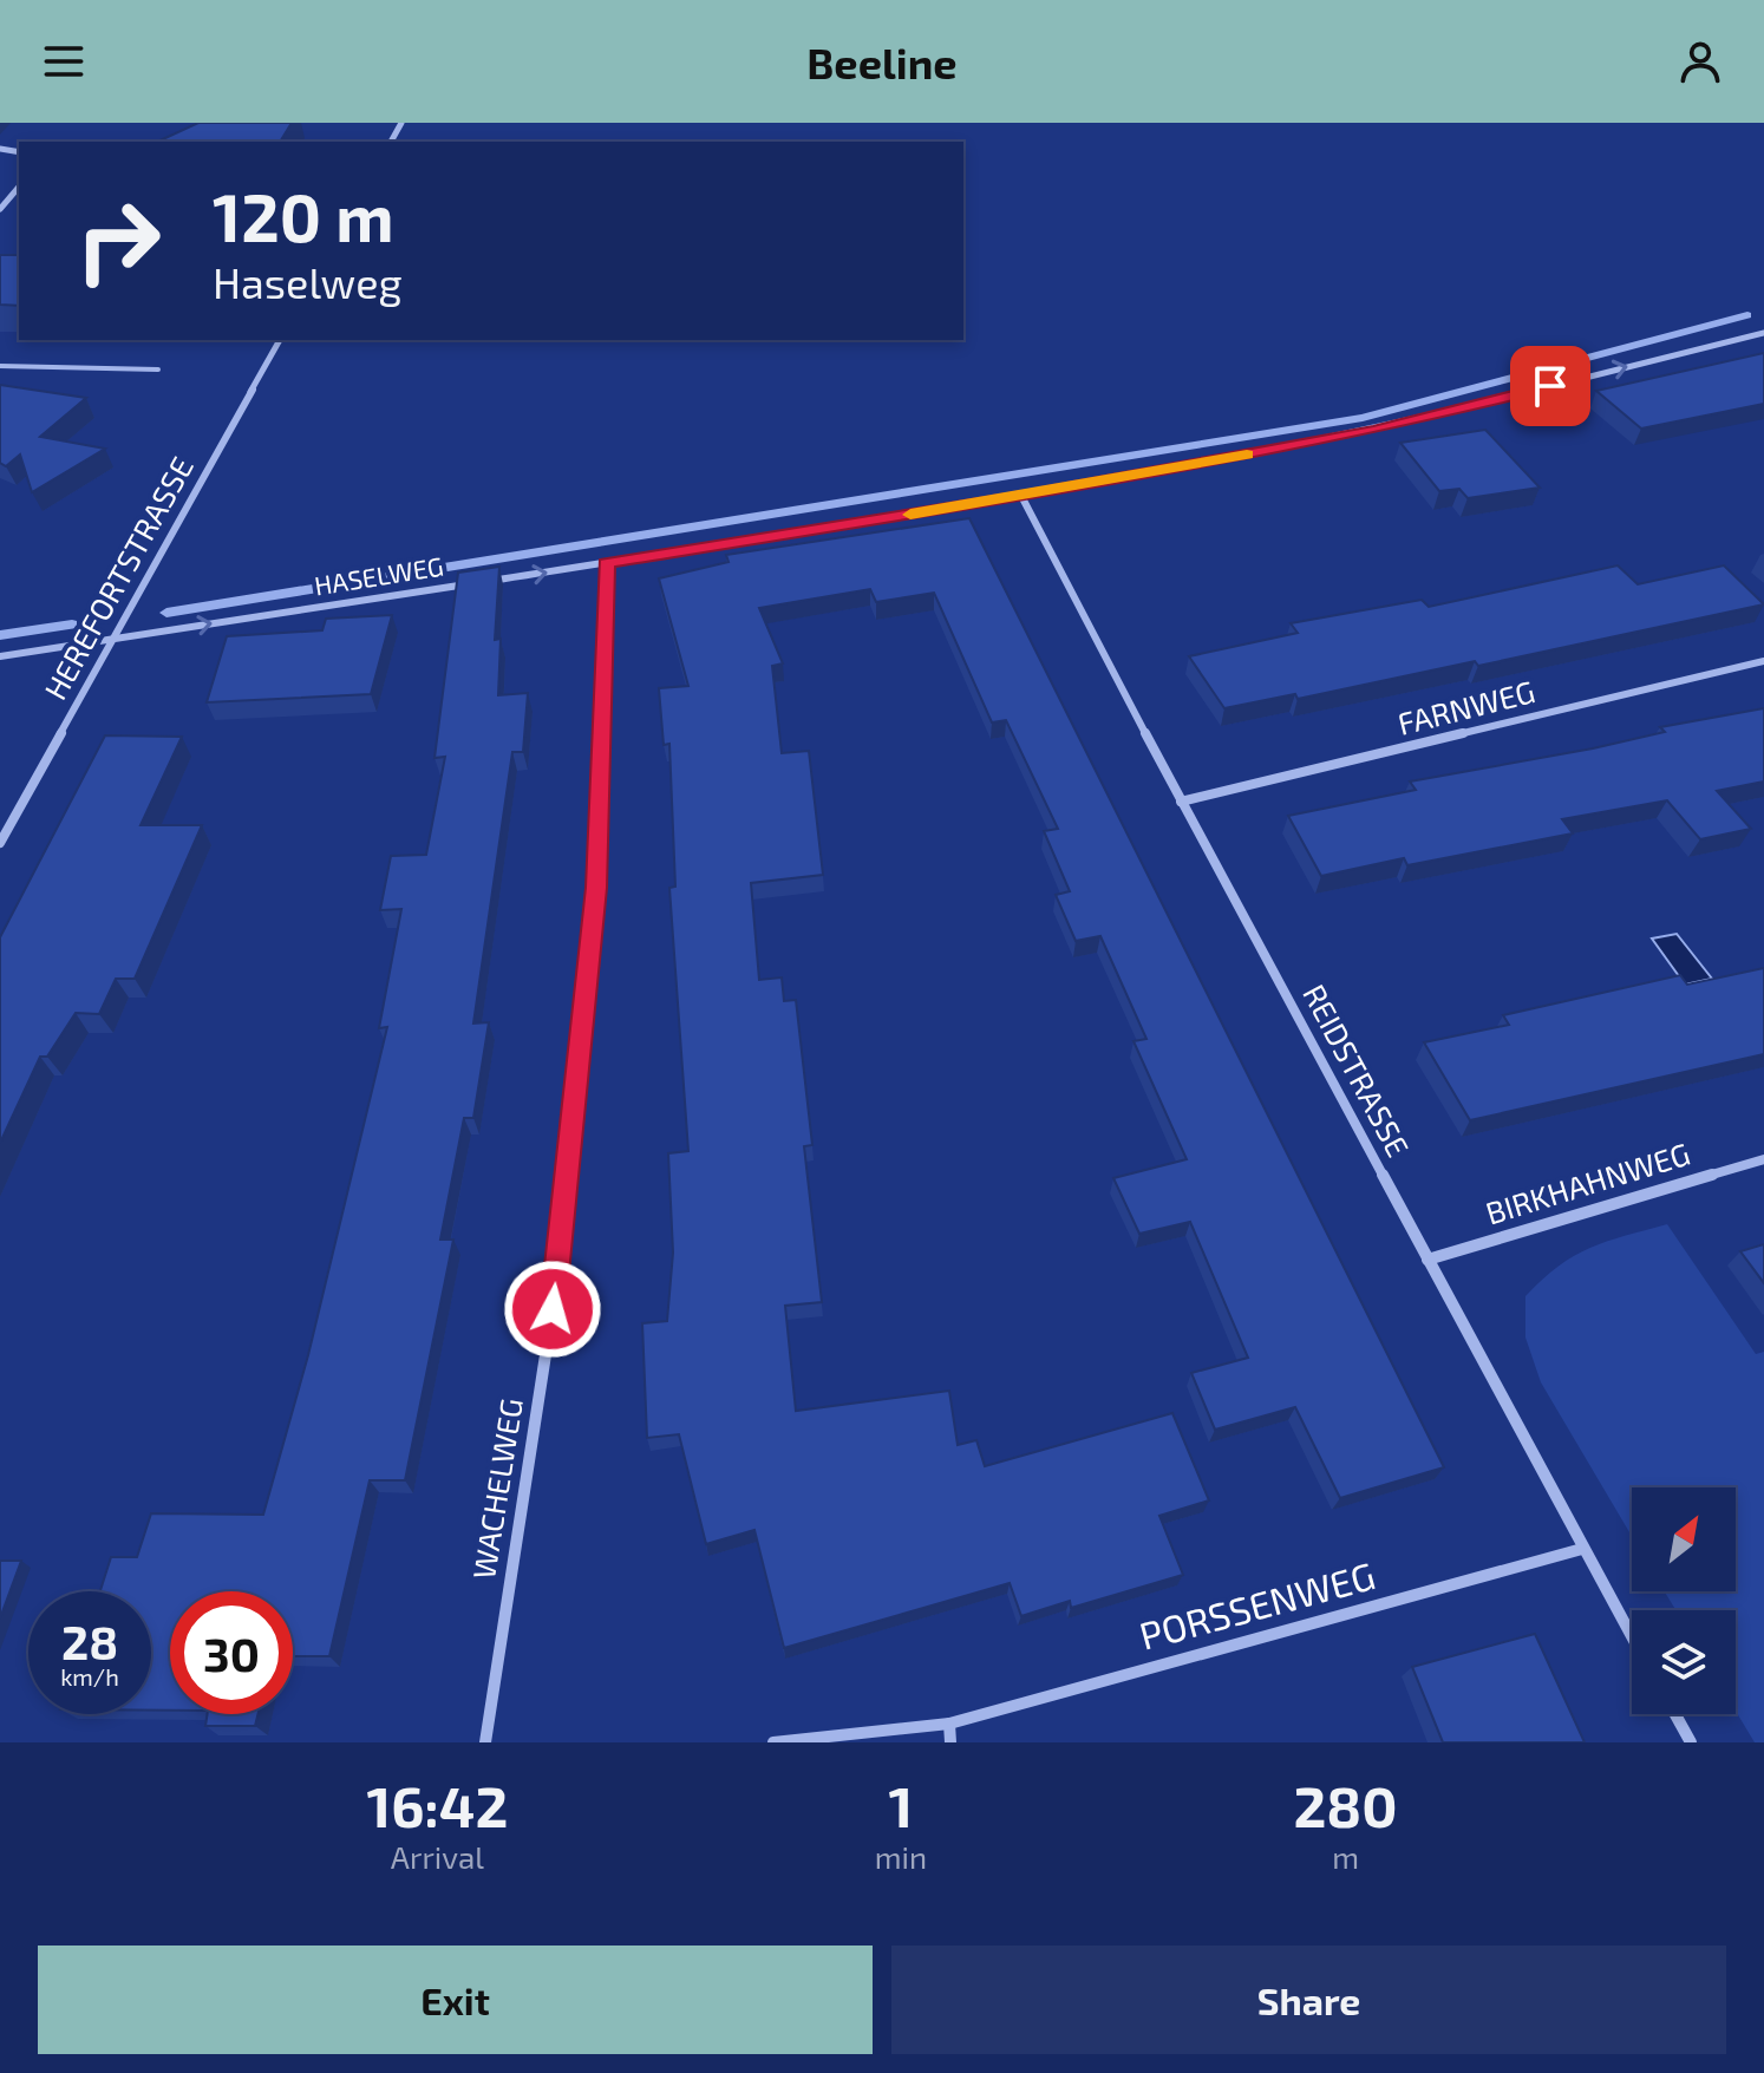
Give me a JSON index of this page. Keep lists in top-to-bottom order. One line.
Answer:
{"streets":{"street":["HASELWEG","HEREFORTSTRASSE","FARNWEG","REIDSTRASSE","BIRKHAHNWEG","WACHELWEG","PORSSENWEG"]},"crossings":[["HASELWEG","HEREFORTSTRASSE"],["HASELWEG","REIDSTRASSE"],["HASELWEG","WACHELWEG"],["FARNWEG","REIDSTRASSE"],["REIDSTRASSE","BIRKHAHNWEG"],["REIDSTRASSE","PORSSENWEG"]],"one_way":["HASELWEG"],"north":"top right","page":{"header":"Beeline","turn":["120 m","Haselweg"],"speed":"28 km/h","limit":"30","eta":["16:42","Arrival","1","min","280","m"],"buttons":["Exit","Share"]}}
